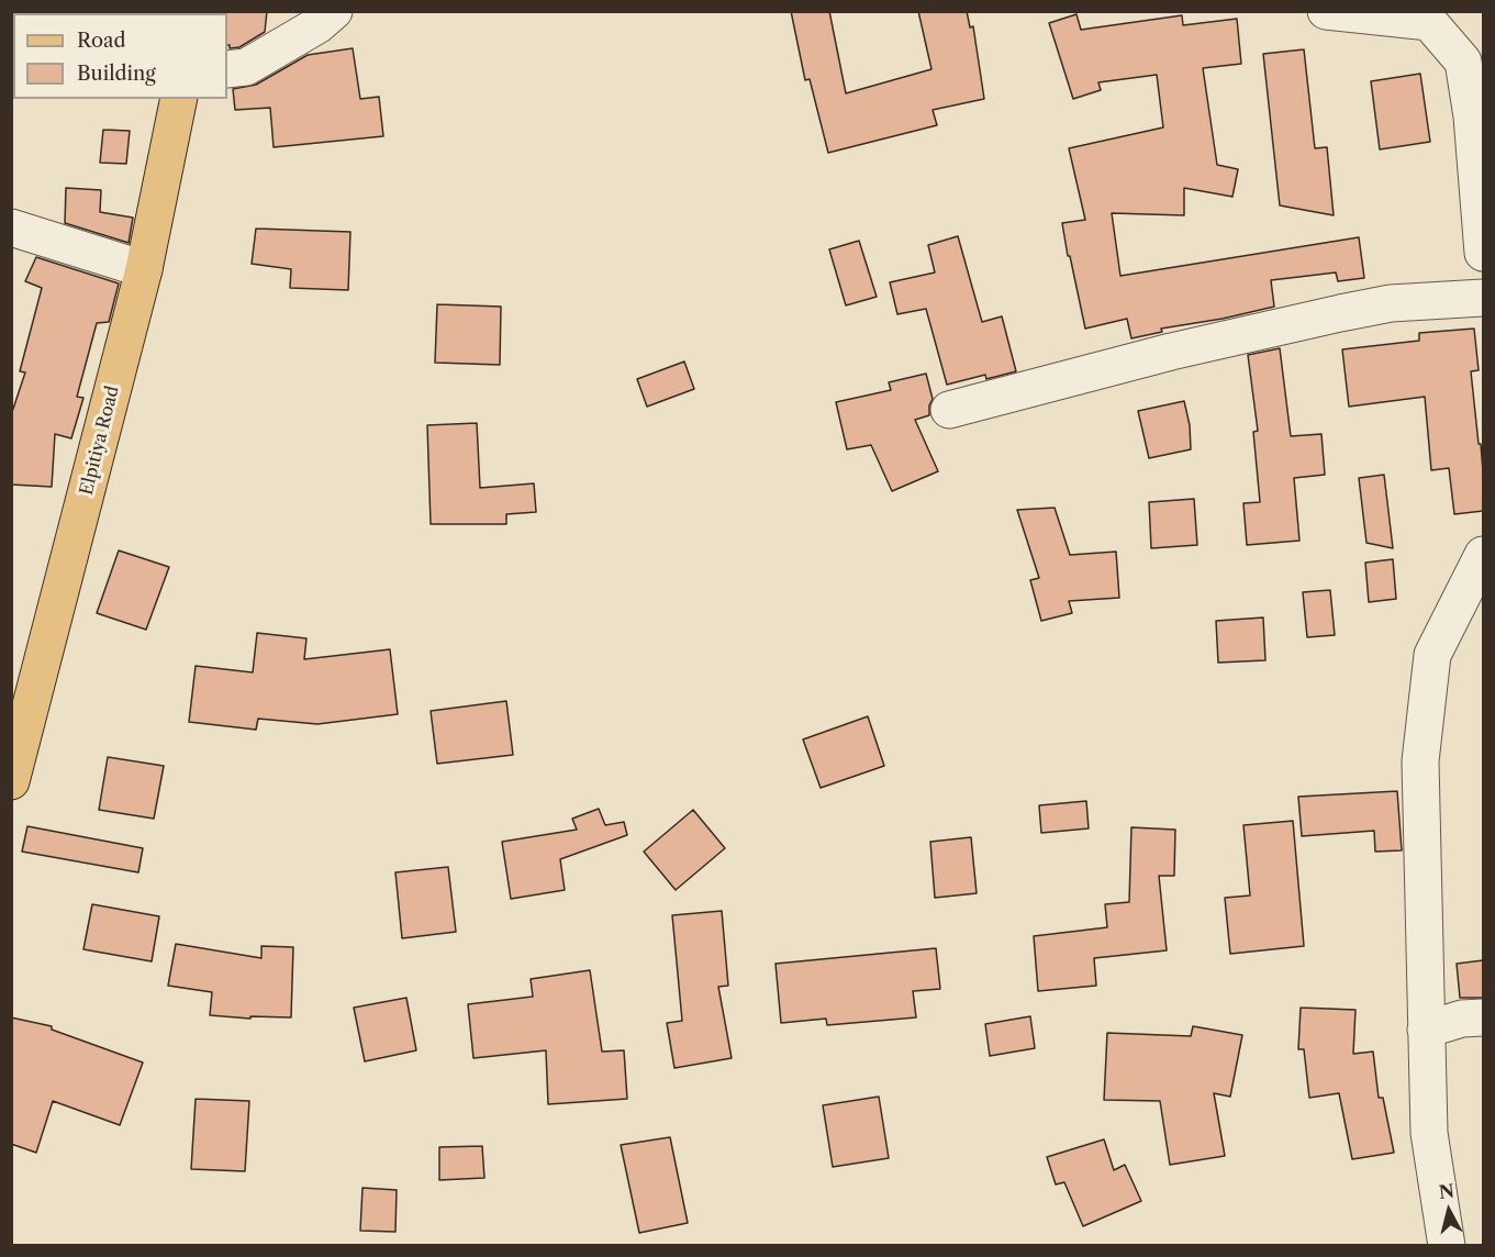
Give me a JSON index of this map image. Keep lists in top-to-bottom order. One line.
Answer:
{"streets":{"main road":["Elpitiya Road"]},"legend":["Road","Building"],"north":"top"}
